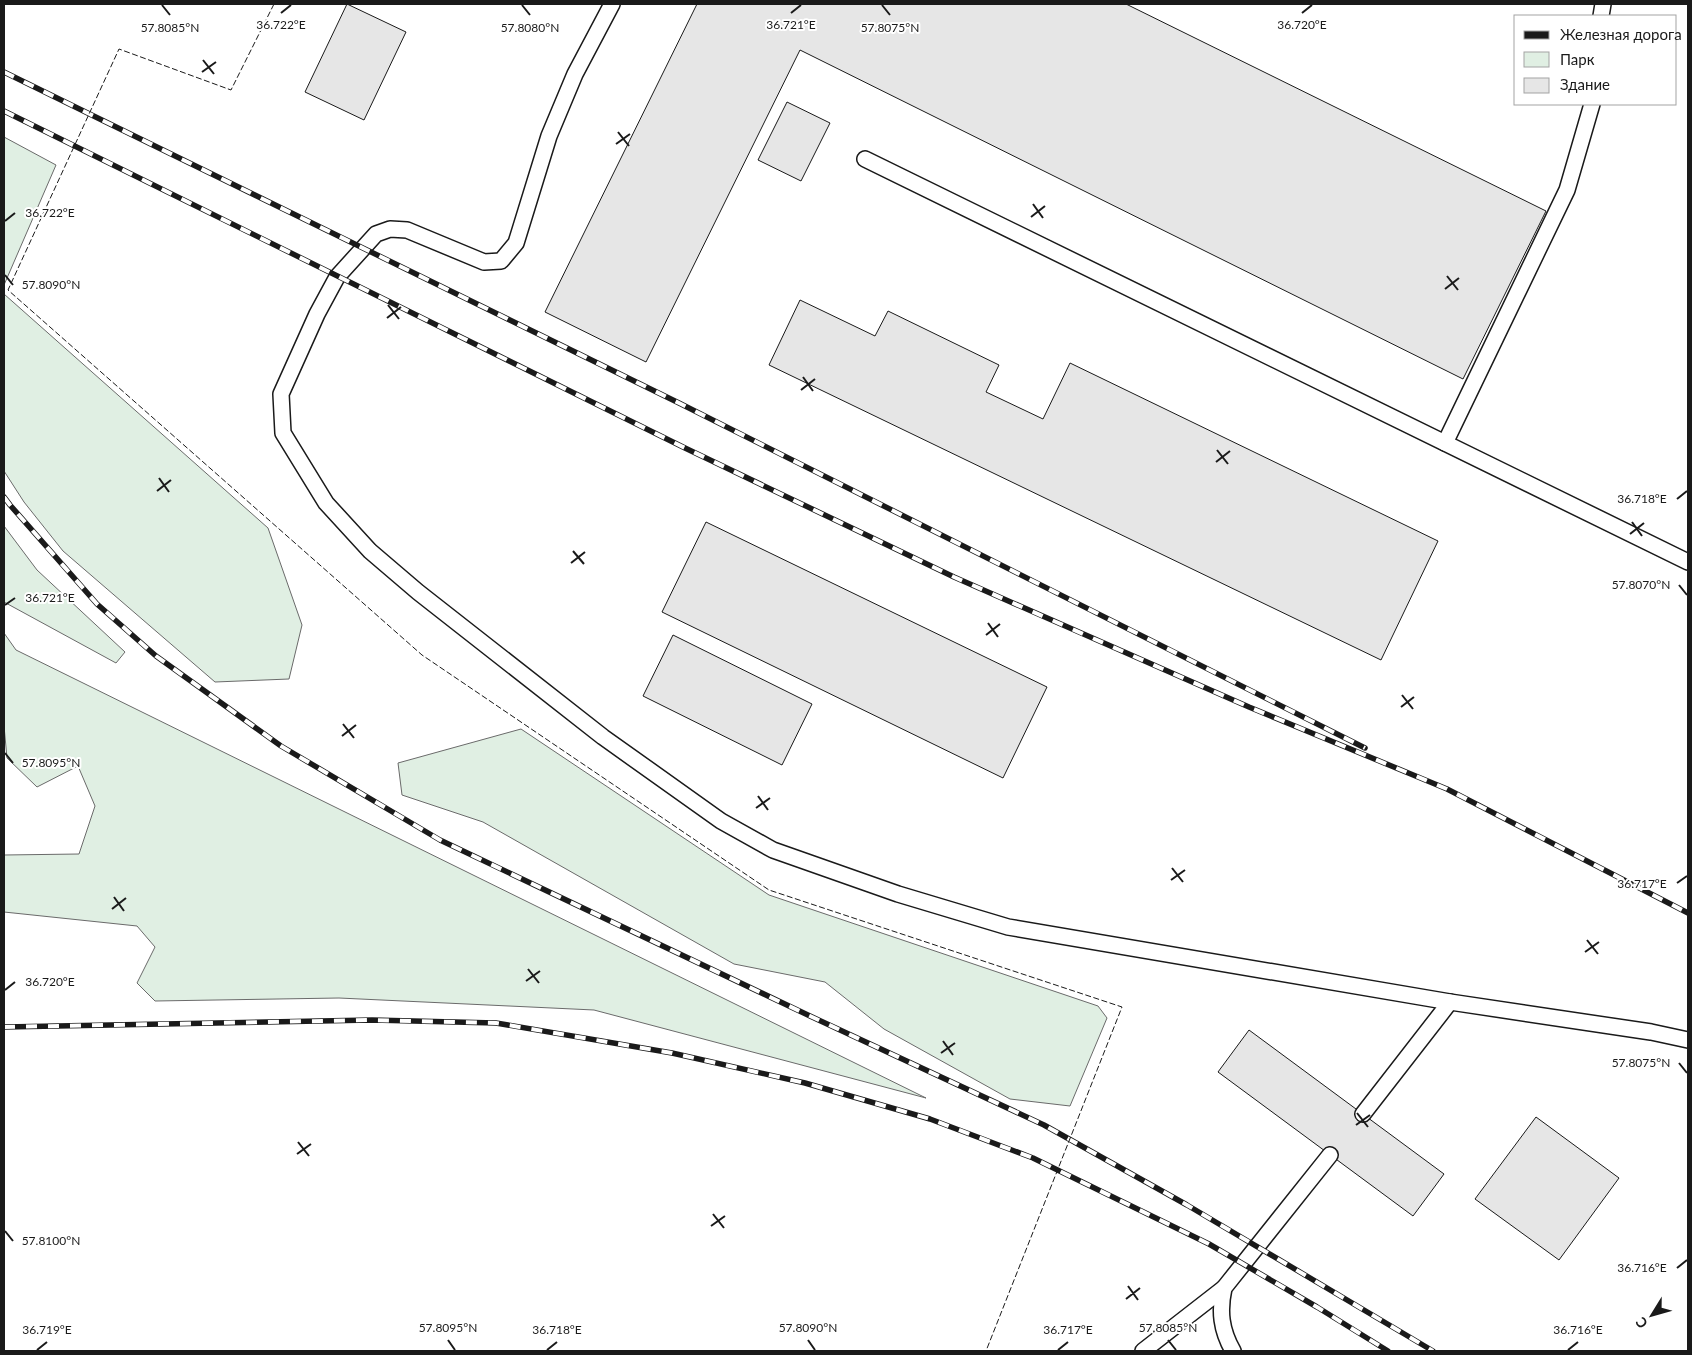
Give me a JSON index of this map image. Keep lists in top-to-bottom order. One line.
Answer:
{"legend":["Железная дорога","Парк","Здание"],"north":"bottom left","coordinates":["36.722°E","36.721°E","36.720°E","57.8085°N","57.8080°N","57.8075°N","57.8090°N","36.718°E","57.8070°N","57.8095°N","36.717°E","57.8100°N","36.716°E","36.719°E"]}
